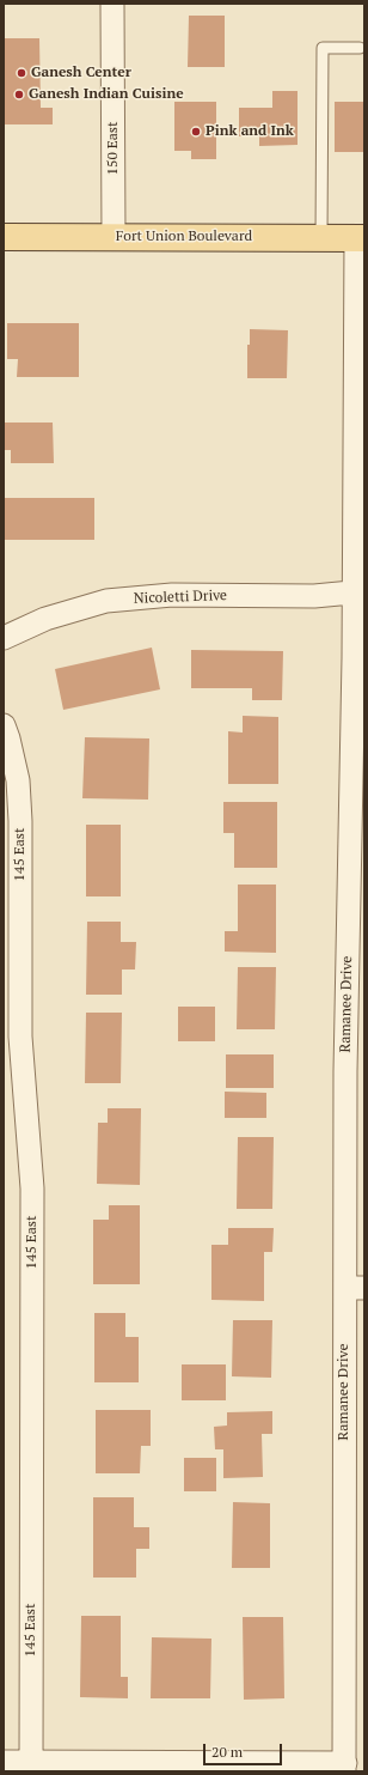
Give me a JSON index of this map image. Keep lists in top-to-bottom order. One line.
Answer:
{"streets":{"main road":["Fort Union Boulevard"],"street":["150 East","Nicoletti Drive","145 East","Ramanee Drive"]},"crossings":[["150 East","Fort Union Boulevard"],["Fort Union Boulevard","Ramanee Drive"],["Nicoletti Drive","Ramanee Drive"]],"places":["Ganesh Center","Ganesh Indian Cuisine","Pink and Ink"],"scale_bar":"20 m"}
